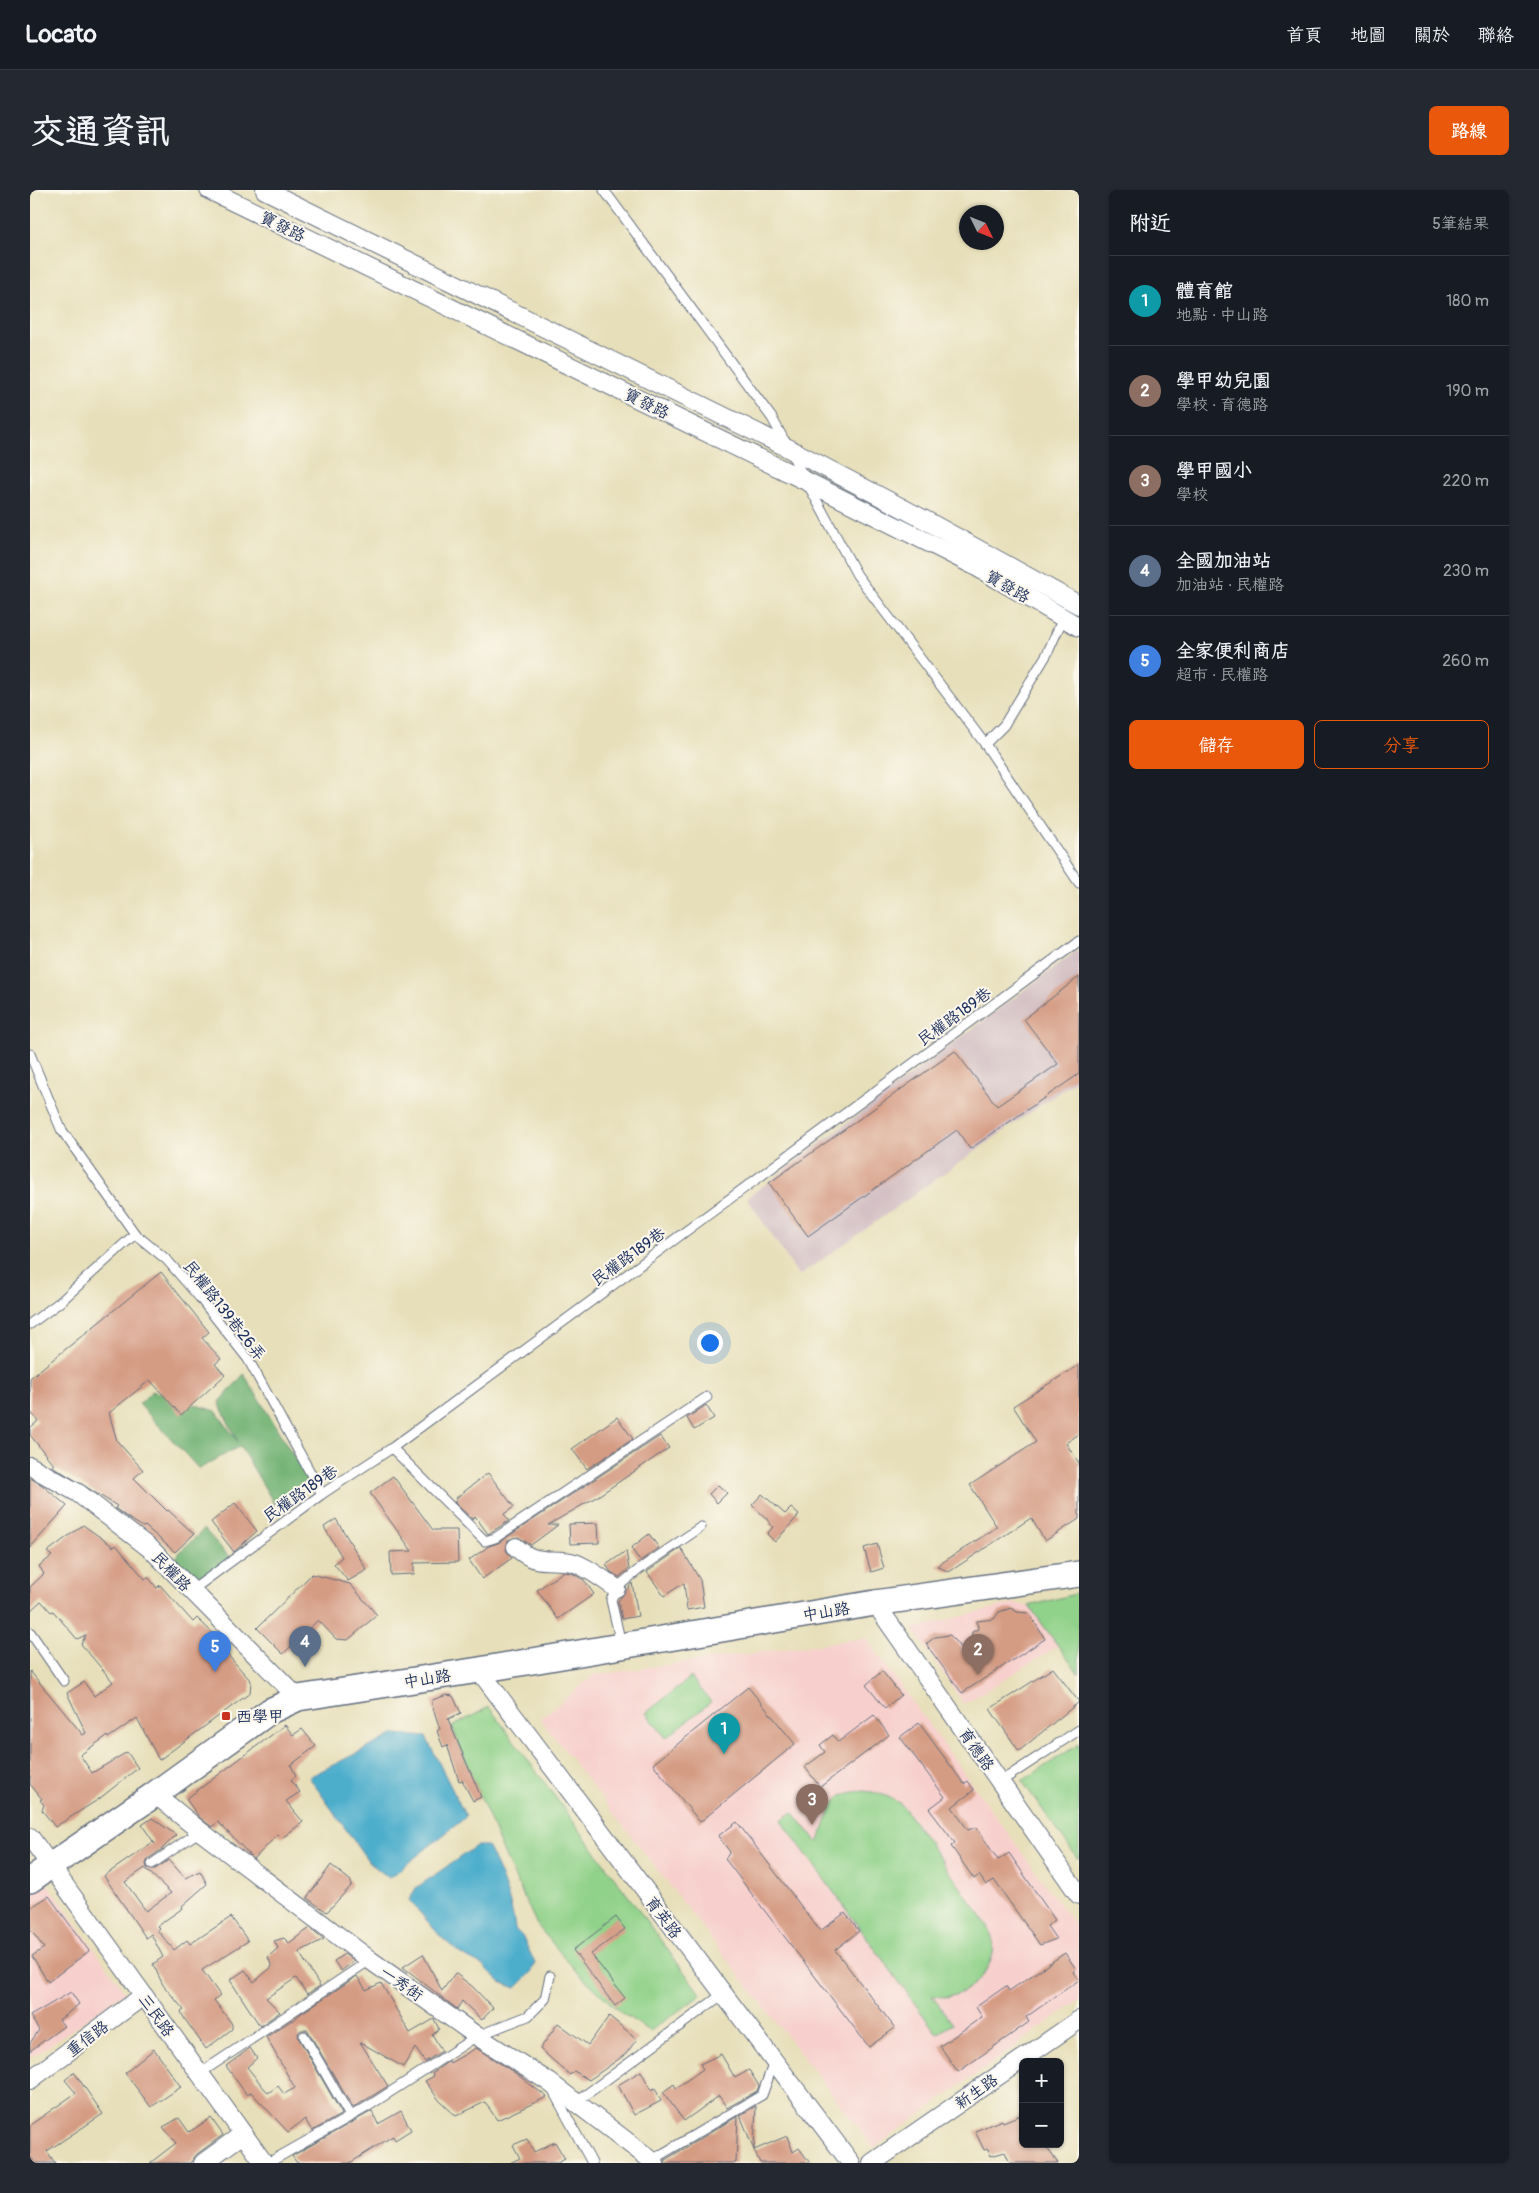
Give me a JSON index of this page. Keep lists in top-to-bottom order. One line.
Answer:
{"streets":{"main road":["中山路"],"street":["寶發路","民權路","育德路","育英路","一秀街","三民路","重信路","新生路"],"lane":["民權路189巷","民權路139巷26弄"]},"crossings":[["民權路189巷","民權路139巷26弄"],["民權路189巷","民權路"],["民權路","中山路"],["中山路","育德路"],["中山路","育英路"],["中山路","一秀街"],["中山路","三民路"],["三民路","重信路"]],"places":{"transit":["西學甲"]},"north":"bottom right","page":{"header":"Locato","nav":["首頁","地圖","關於","聯絡"],"buttons":["路線",["儲存","分享"]],"title":"交通資訊","heading":["附近","5筆結果"],"list":[{"mark":"1","name":"體育館","note":"地點 · 中山路","value":"180 m"},{"mark":"2","name":"學甲幼兒園","note":"學校 · 育德路","value":"190 m"},{"mark":"3","name":"學甲國小","note":"學校","value":"220 m"},{"mark":"4","name":"全國加油站","note":"加油站 · 民權路","value":"230 m"},{"mark":"5","name":"全家便利商店","note":"超市 · 民權路","value":"260 m"}],"pins":["4","5","2","1","3"],"map_buttons":["+","−"]}}
